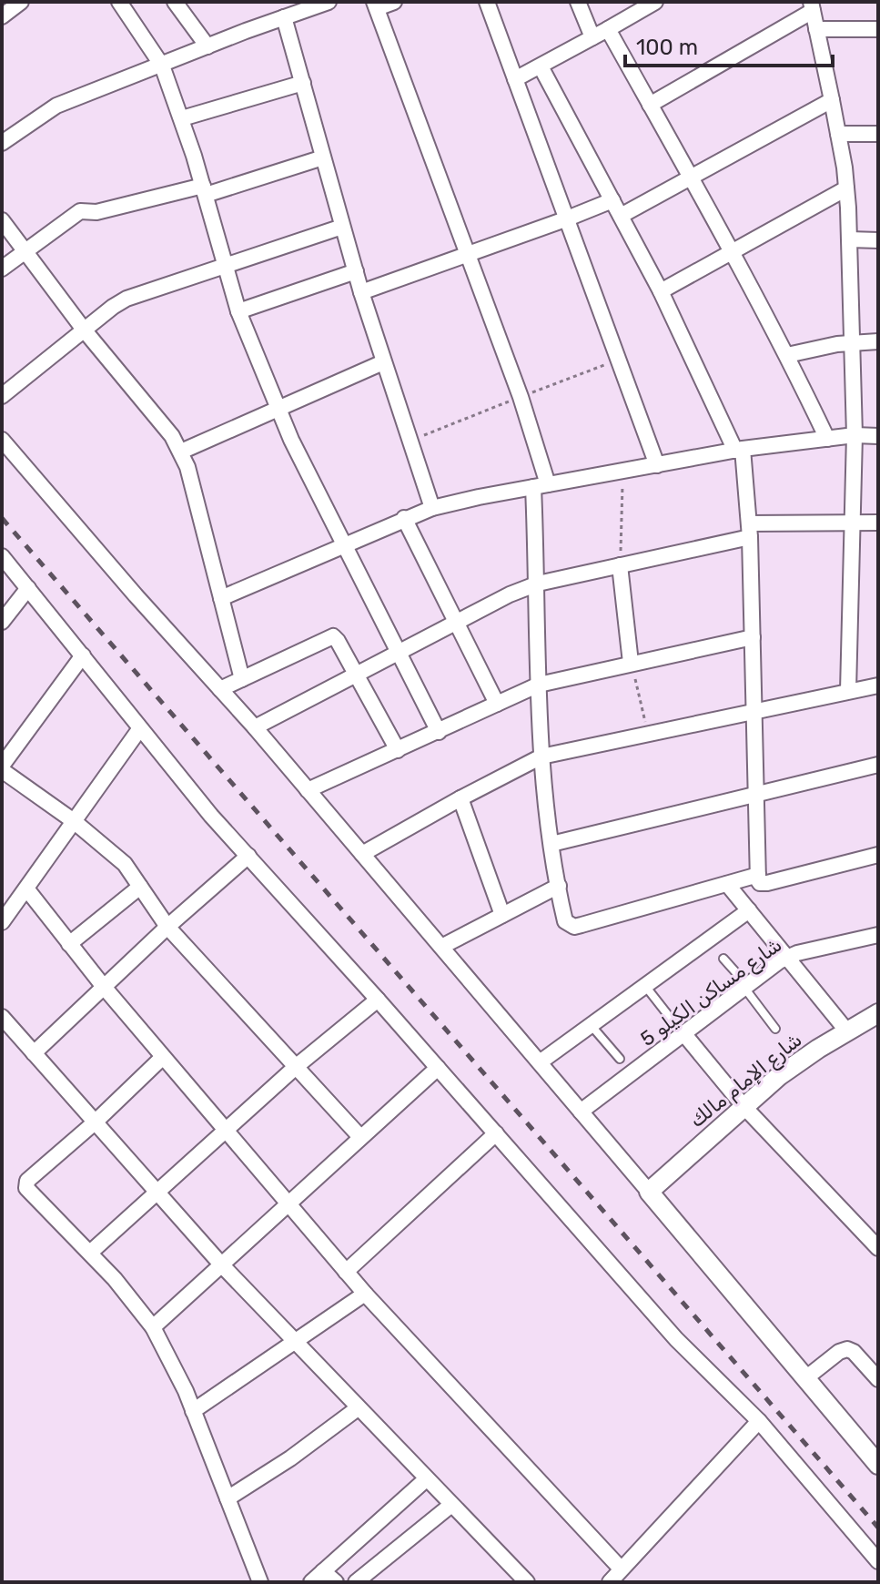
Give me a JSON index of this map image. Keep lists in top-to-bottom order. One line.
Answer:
{"streets":{"street":["شارع مساكن الكيلو 5","شارع الإمام مالك"]},"scale_bar":"100 m"}
